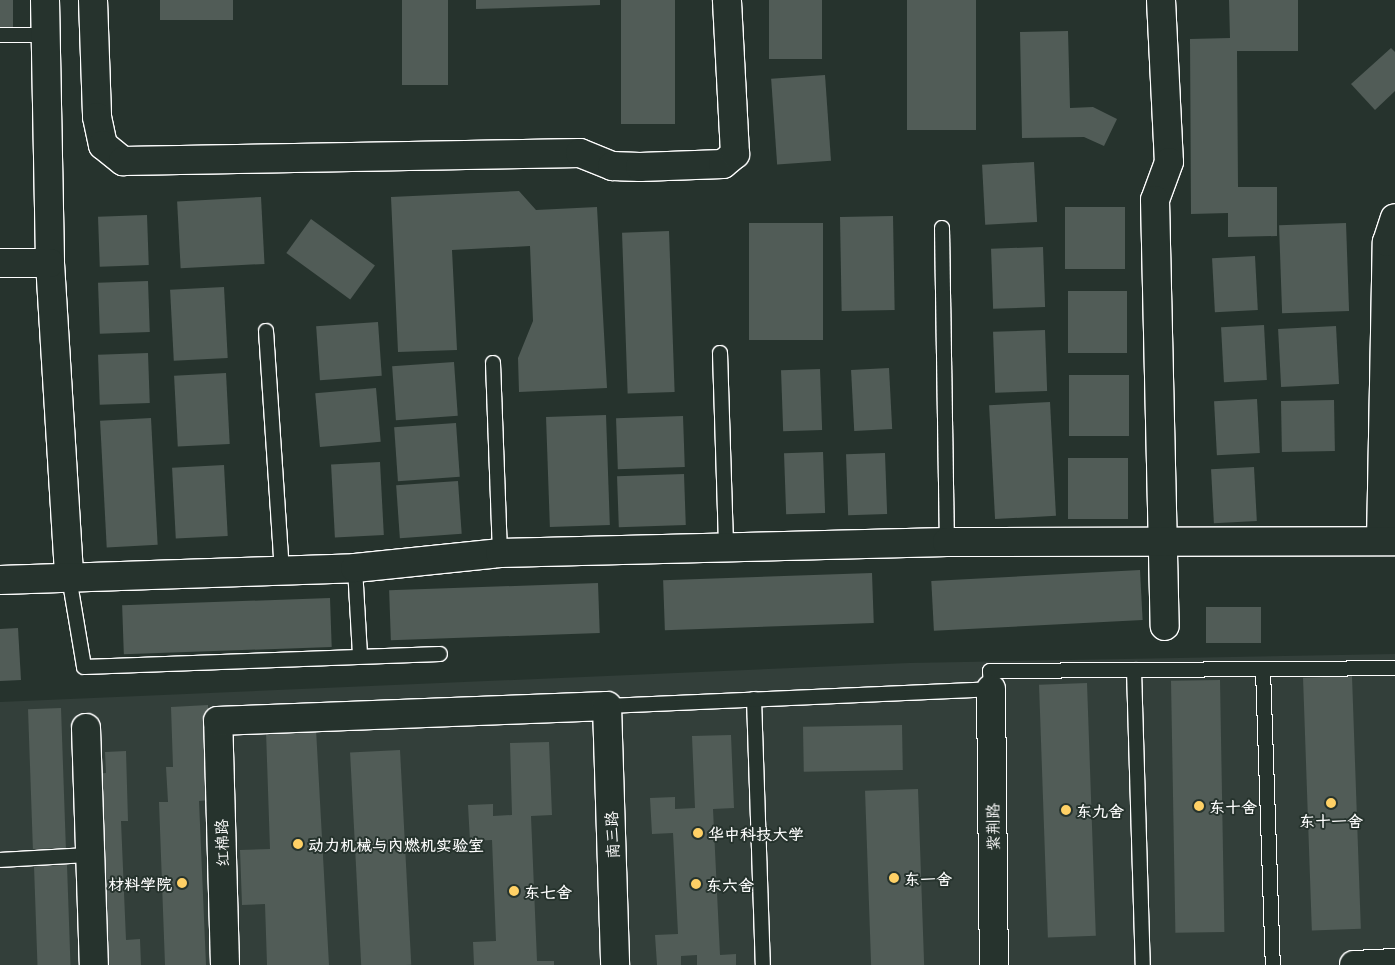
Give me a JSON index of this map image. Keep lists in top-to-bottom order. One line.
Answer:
{"streets":{"street":["紫荆路","南三路","红棉路"]},"crossings":[["南三路","红棉路"]],"places":["东十一舍","东十舍","东九舍","华中科技大学","动力机械与内燃机实验室","东一舍","材料学院","东六舍","东七舍"]}
